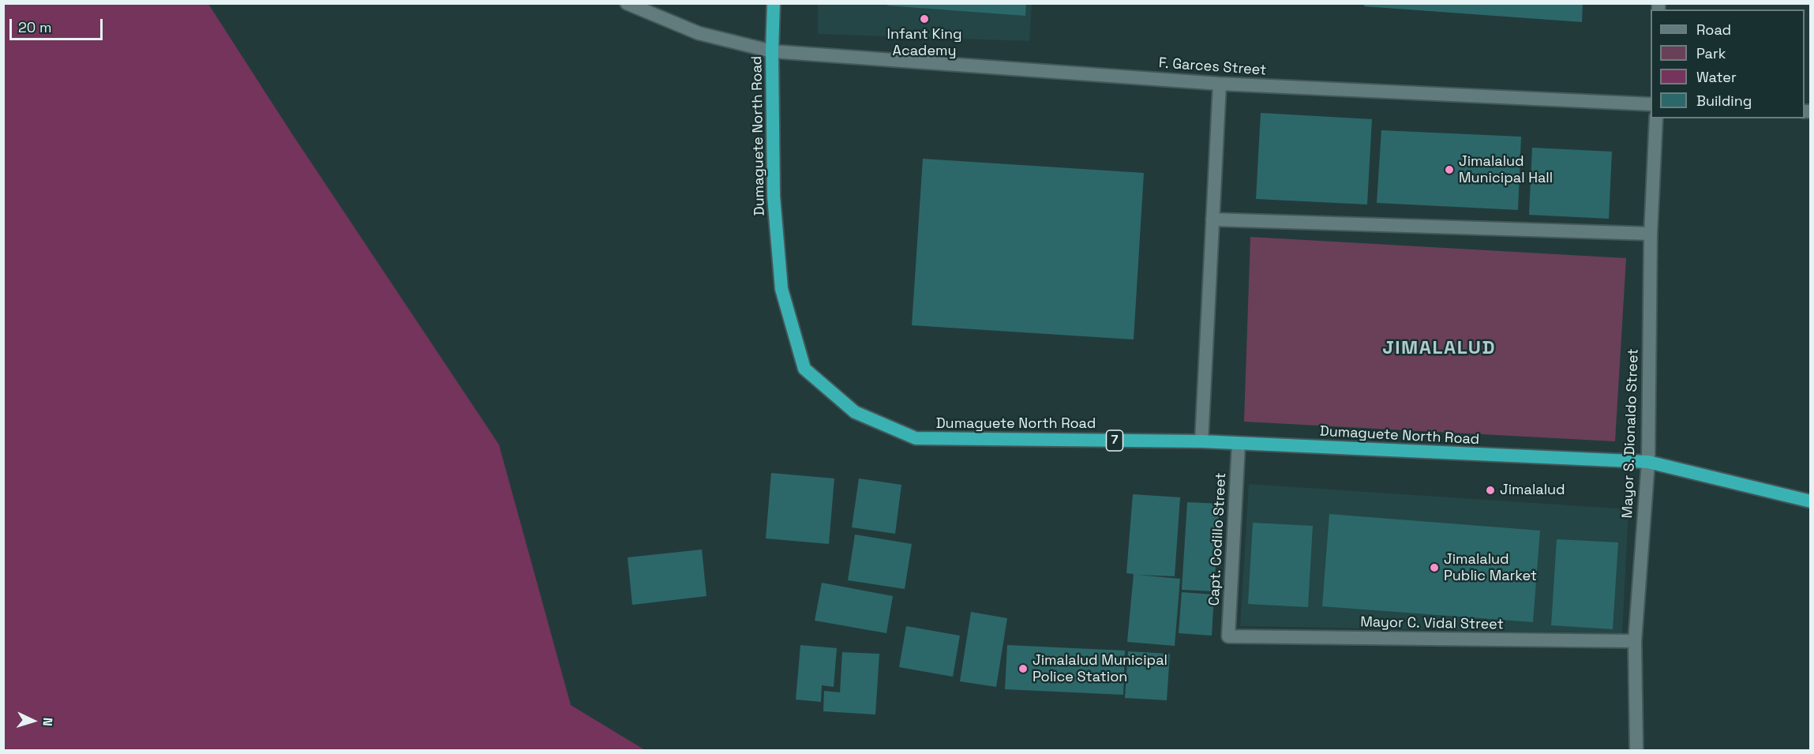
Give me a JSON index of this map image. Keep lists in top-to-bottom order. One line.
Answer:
{"streets":{"highway":["Dumaguete North Road","7"],"street":["F. Garces Street","Mayor S. Dionaldo Street","Capt. Codillo Street","Mayor C. Vidal Street"]},"crossings":[["F. Garces Street","Dumaguete North Road"],["Dumaguete North Road","Mayor S. Dionaldo Street"],["Dumaguete North Road","Capt. Codillo Street"],["Mayor S. Dionaldo Street","Mayor C. Vidal Street"],["Capt. Codillo Street","Mayor C. Vidal Street"]],"districts":["JIMALALUD"],"places":["Infant King Academy","Jimalalud Municipal Hall","Jimalalud","Jimalalud Public Market","Jimalalud Municipal Police Station"],"legend":["Road","Park","Water","Building"],"scale_bar":"20 m","north":"right"}
